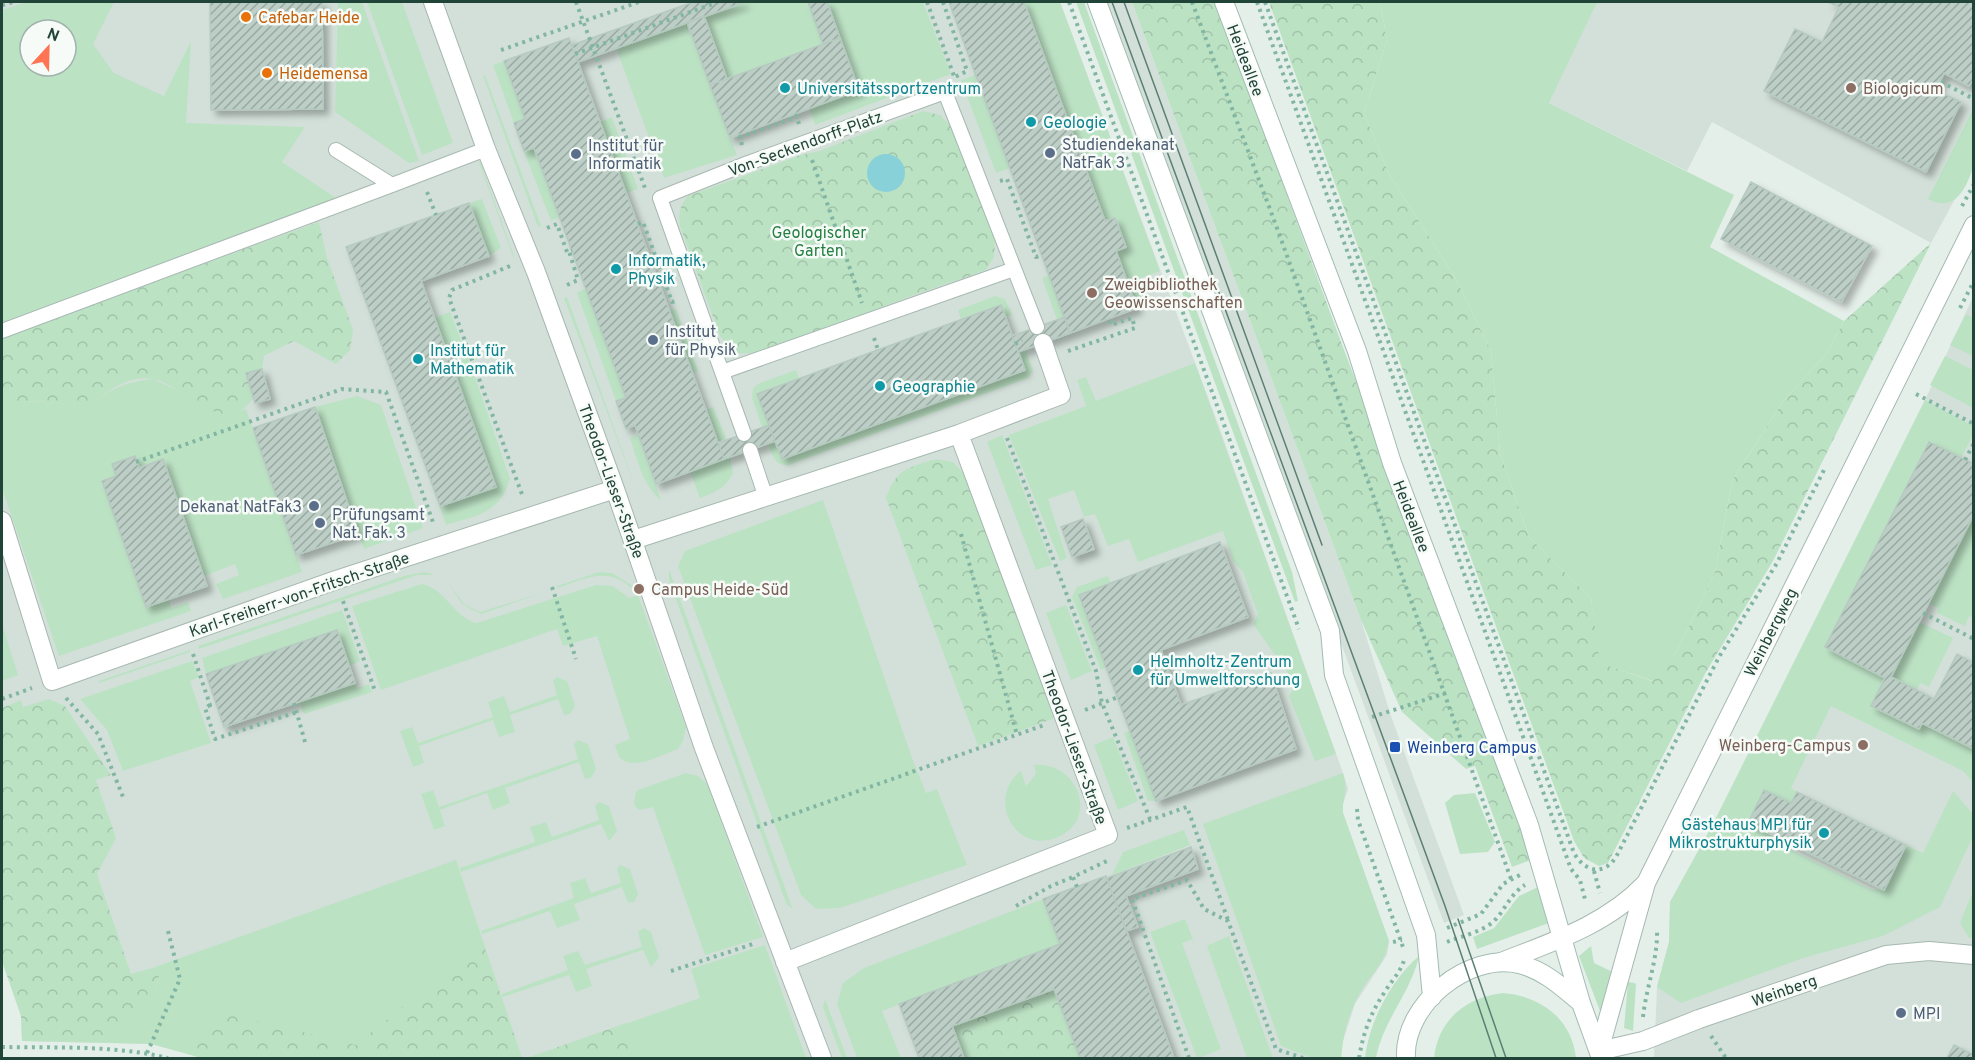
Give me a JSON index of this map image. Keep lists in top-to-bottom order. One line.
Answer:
{"streets":{"street":["Heideallee","Theodor-Lieser-Straße","Karl-Freiherr-von-Fritsch-Straße","Weinbergweg","Weinberg"],"lane":["Von-Seckendorff-Platz"]},"crossings":[["Heideallee","Weinbergweg"],["Heideallee","Weinberg"],["Theodor-Lieser-Straße","Karl-Freiherr-von-Fritsch-Straße"],["Weinbergweg","Weinberg"]],"parks":["Geologischer Garten"],"places":{"other":["Cafebar Heide","Heidemensa","Universitätssportzentrum","Biologicum","Geologie","Studiendekanat NatFak 3","Institut für Informatik","Informatik, Physik","Zweigbibliothek Geowissenschaften","Institut für Physik","Institut für Mathematik","Geographie","Dekanat NatFak3","Prüfungsamt Nat. Fak. 3","Campus Heide-Süd","Helmholtz-Zentrum für Umweltforschung","Weinberg-Campus","Gästehaus MPI für Mikrostrukturphysik","MPI"],"transit":["Weinberg Campus"]},"north":"top"}
